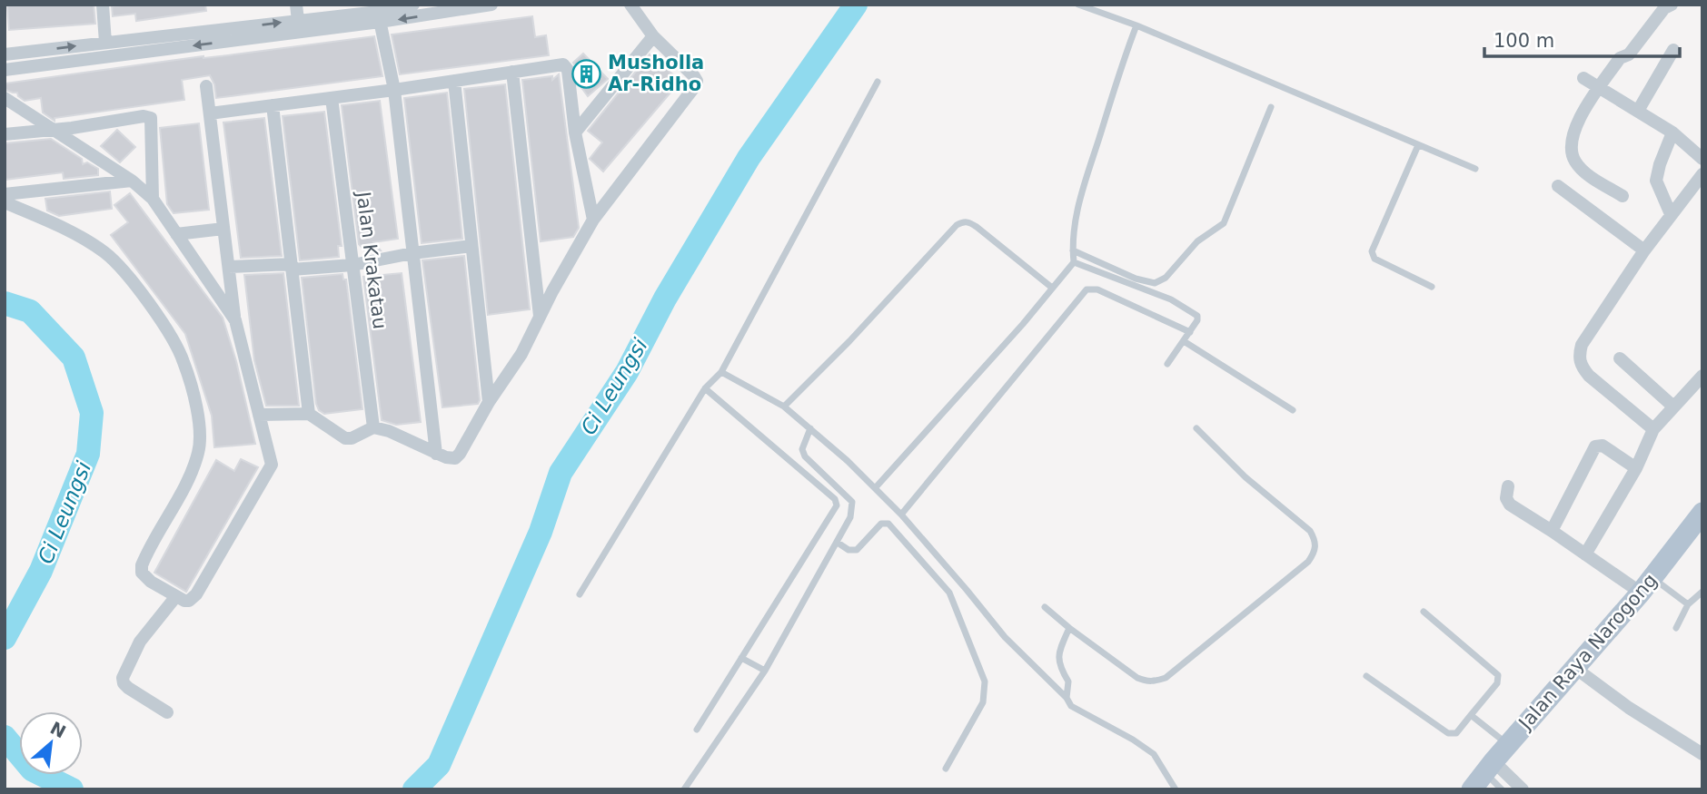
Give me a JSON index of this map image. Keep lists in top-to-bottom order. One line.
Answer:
{"streets":{"main road":["Jalan Raya Narogong"],"street":["Jalan Krakatau"]},"water":["Ci Leungsi"],"places":{"building":["Musholla Ar-Ridho"]},"scale_bar":"100 m","north":"top right"}
